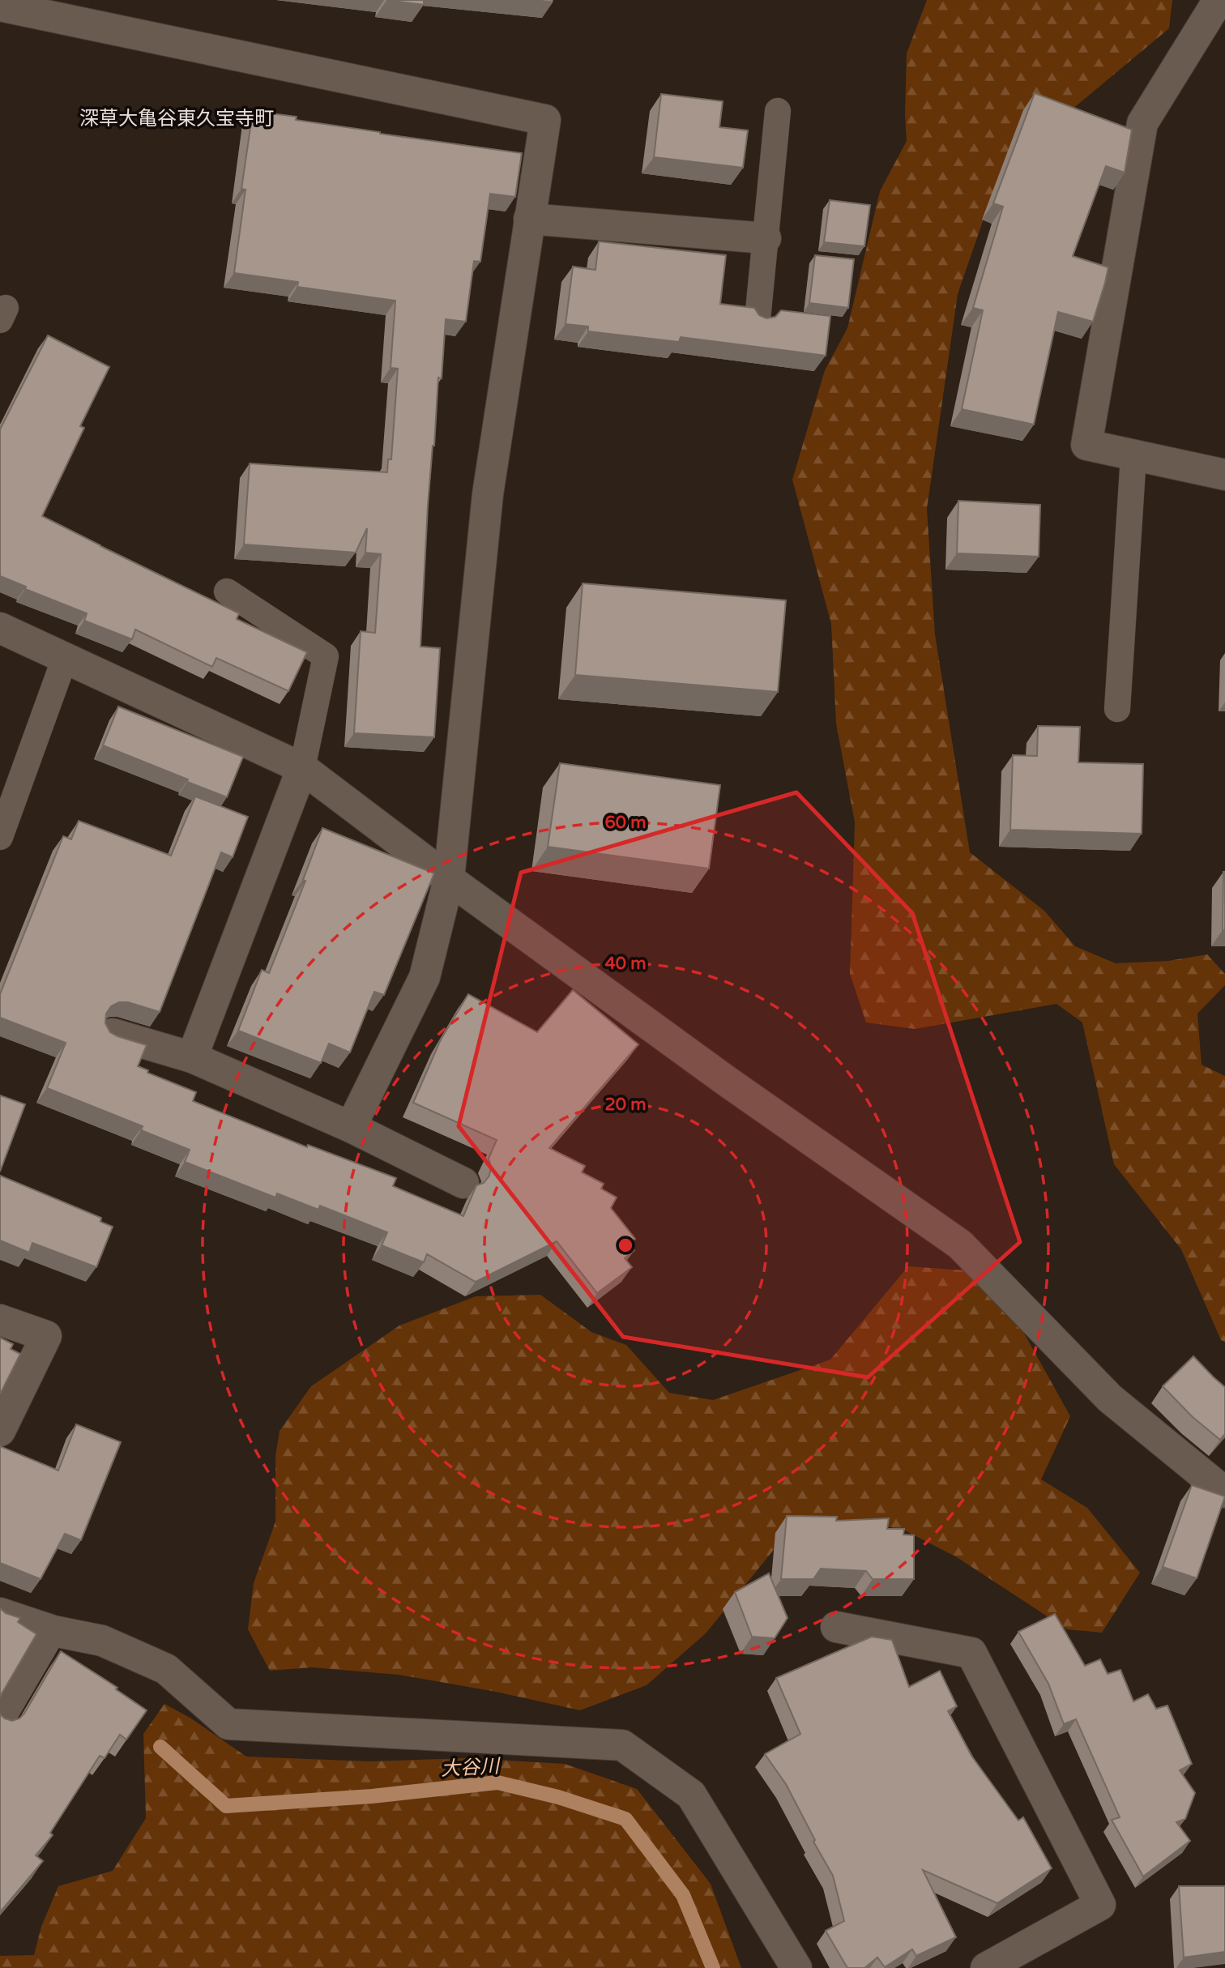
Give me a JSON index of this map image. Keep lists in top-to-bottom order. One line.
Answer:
{"districts":["深草大亀谷東久宝寺町"],"water":["大谷川"],"rings":["60 m","40 m","20 m"]}
